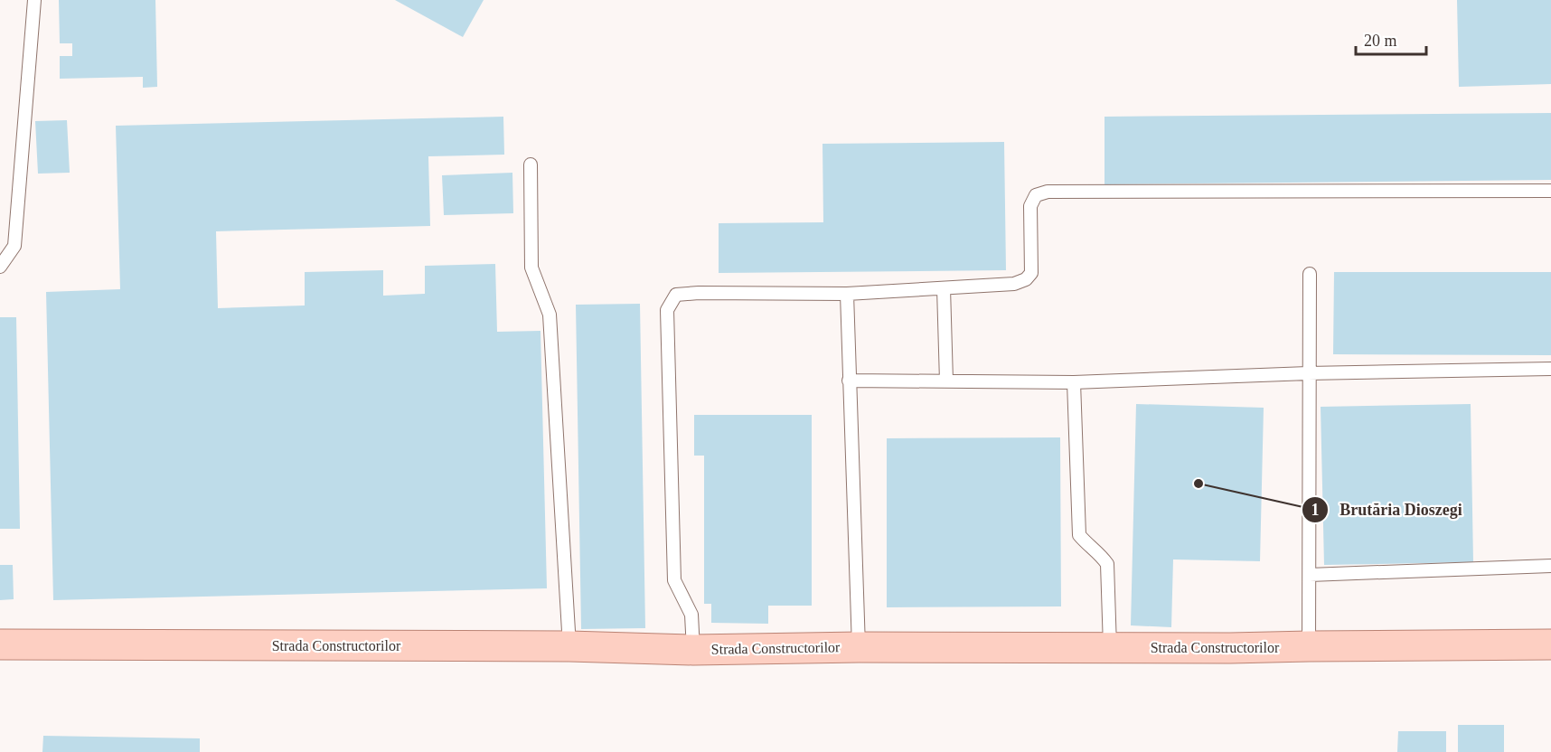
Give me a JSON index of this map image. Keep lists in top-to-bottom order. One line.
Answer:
{"streets":{"main road":["Strada Constructorilor"]},"places":["Brutăria Dioszegi"],"scale_bar":"20 m"}
